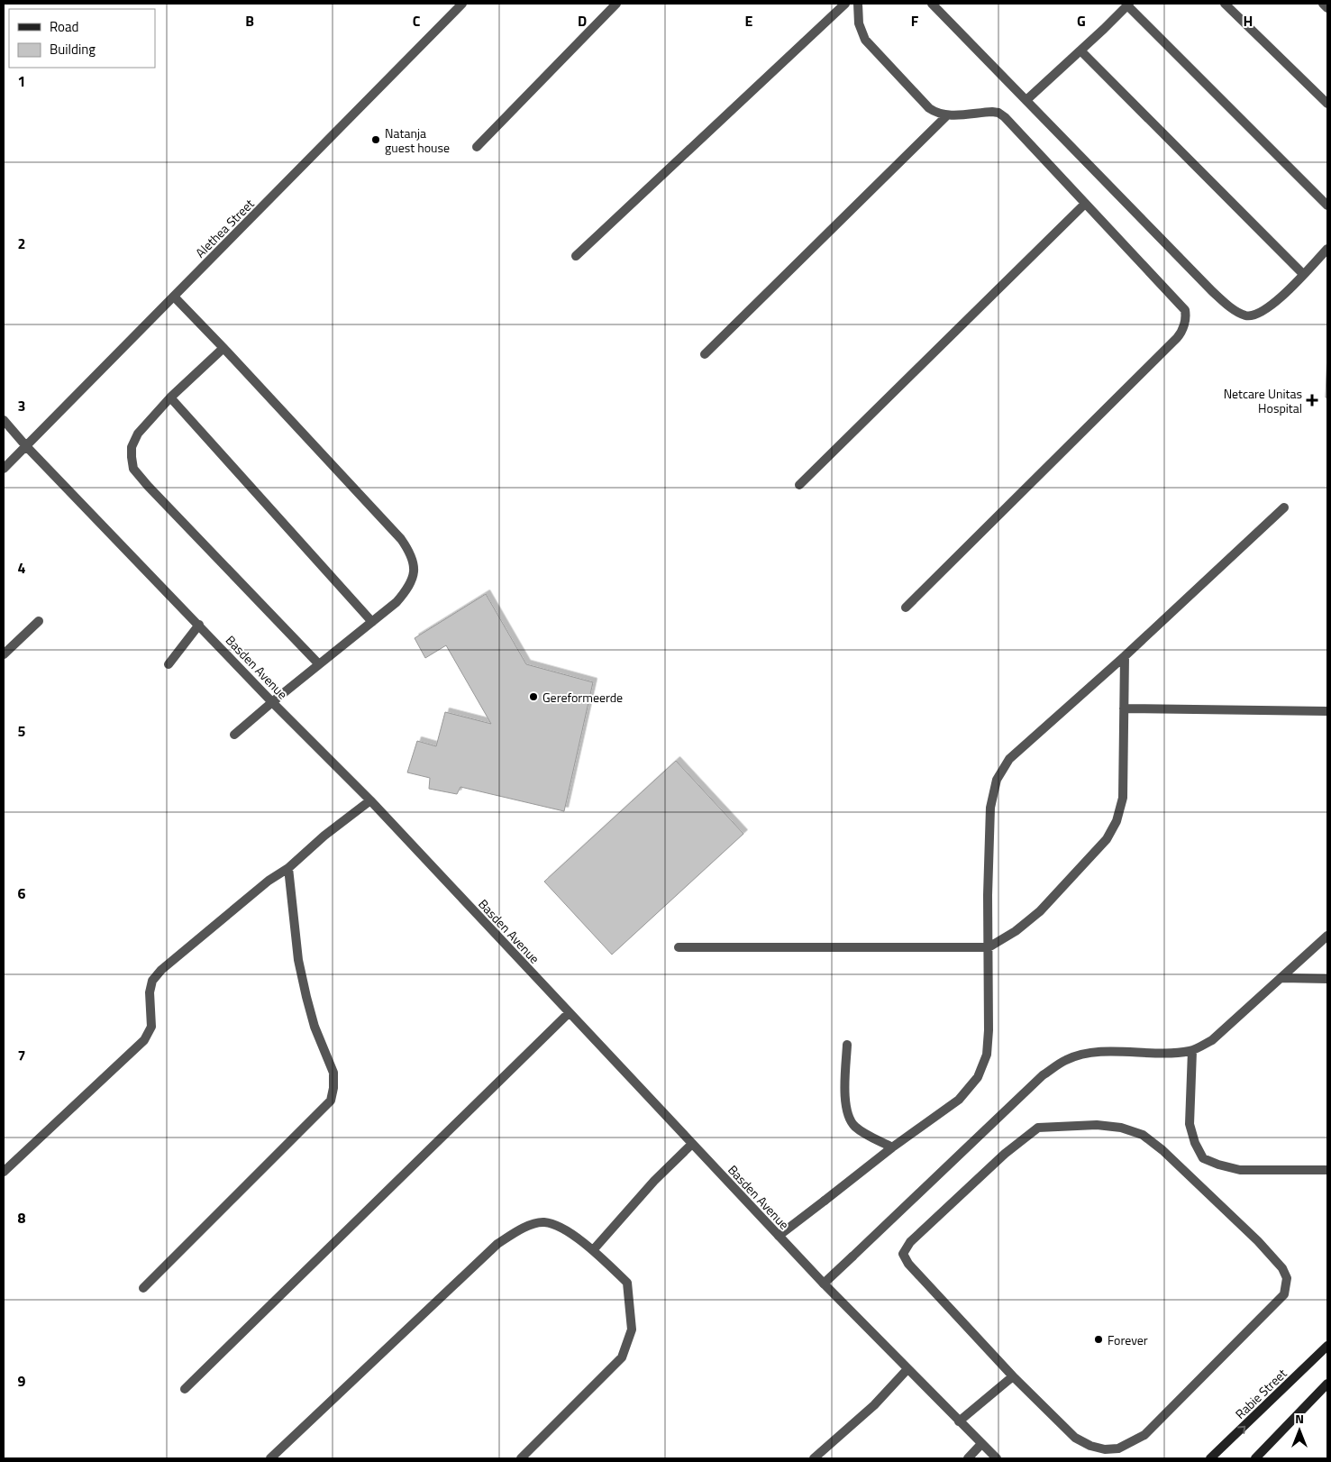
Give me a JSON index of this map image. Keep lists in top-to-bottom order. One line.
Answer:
{"streets":{"main road":["Rabie Street"],"street":["Alethea Street","Basden Avenue"]},"crossings":[["Alethea Street","Basden Avenue"]],"places":{"other":["Natanja guest house","Gereformeerde","Forever"],"health":["Netcare Unitas Hospital"]},"legend":["Road","Building"],"north":"top","grid":{"columns":["B","C","D","E","F","G","H"],"rows":["1","2","3","4","5","6","7","8","9"]}}
